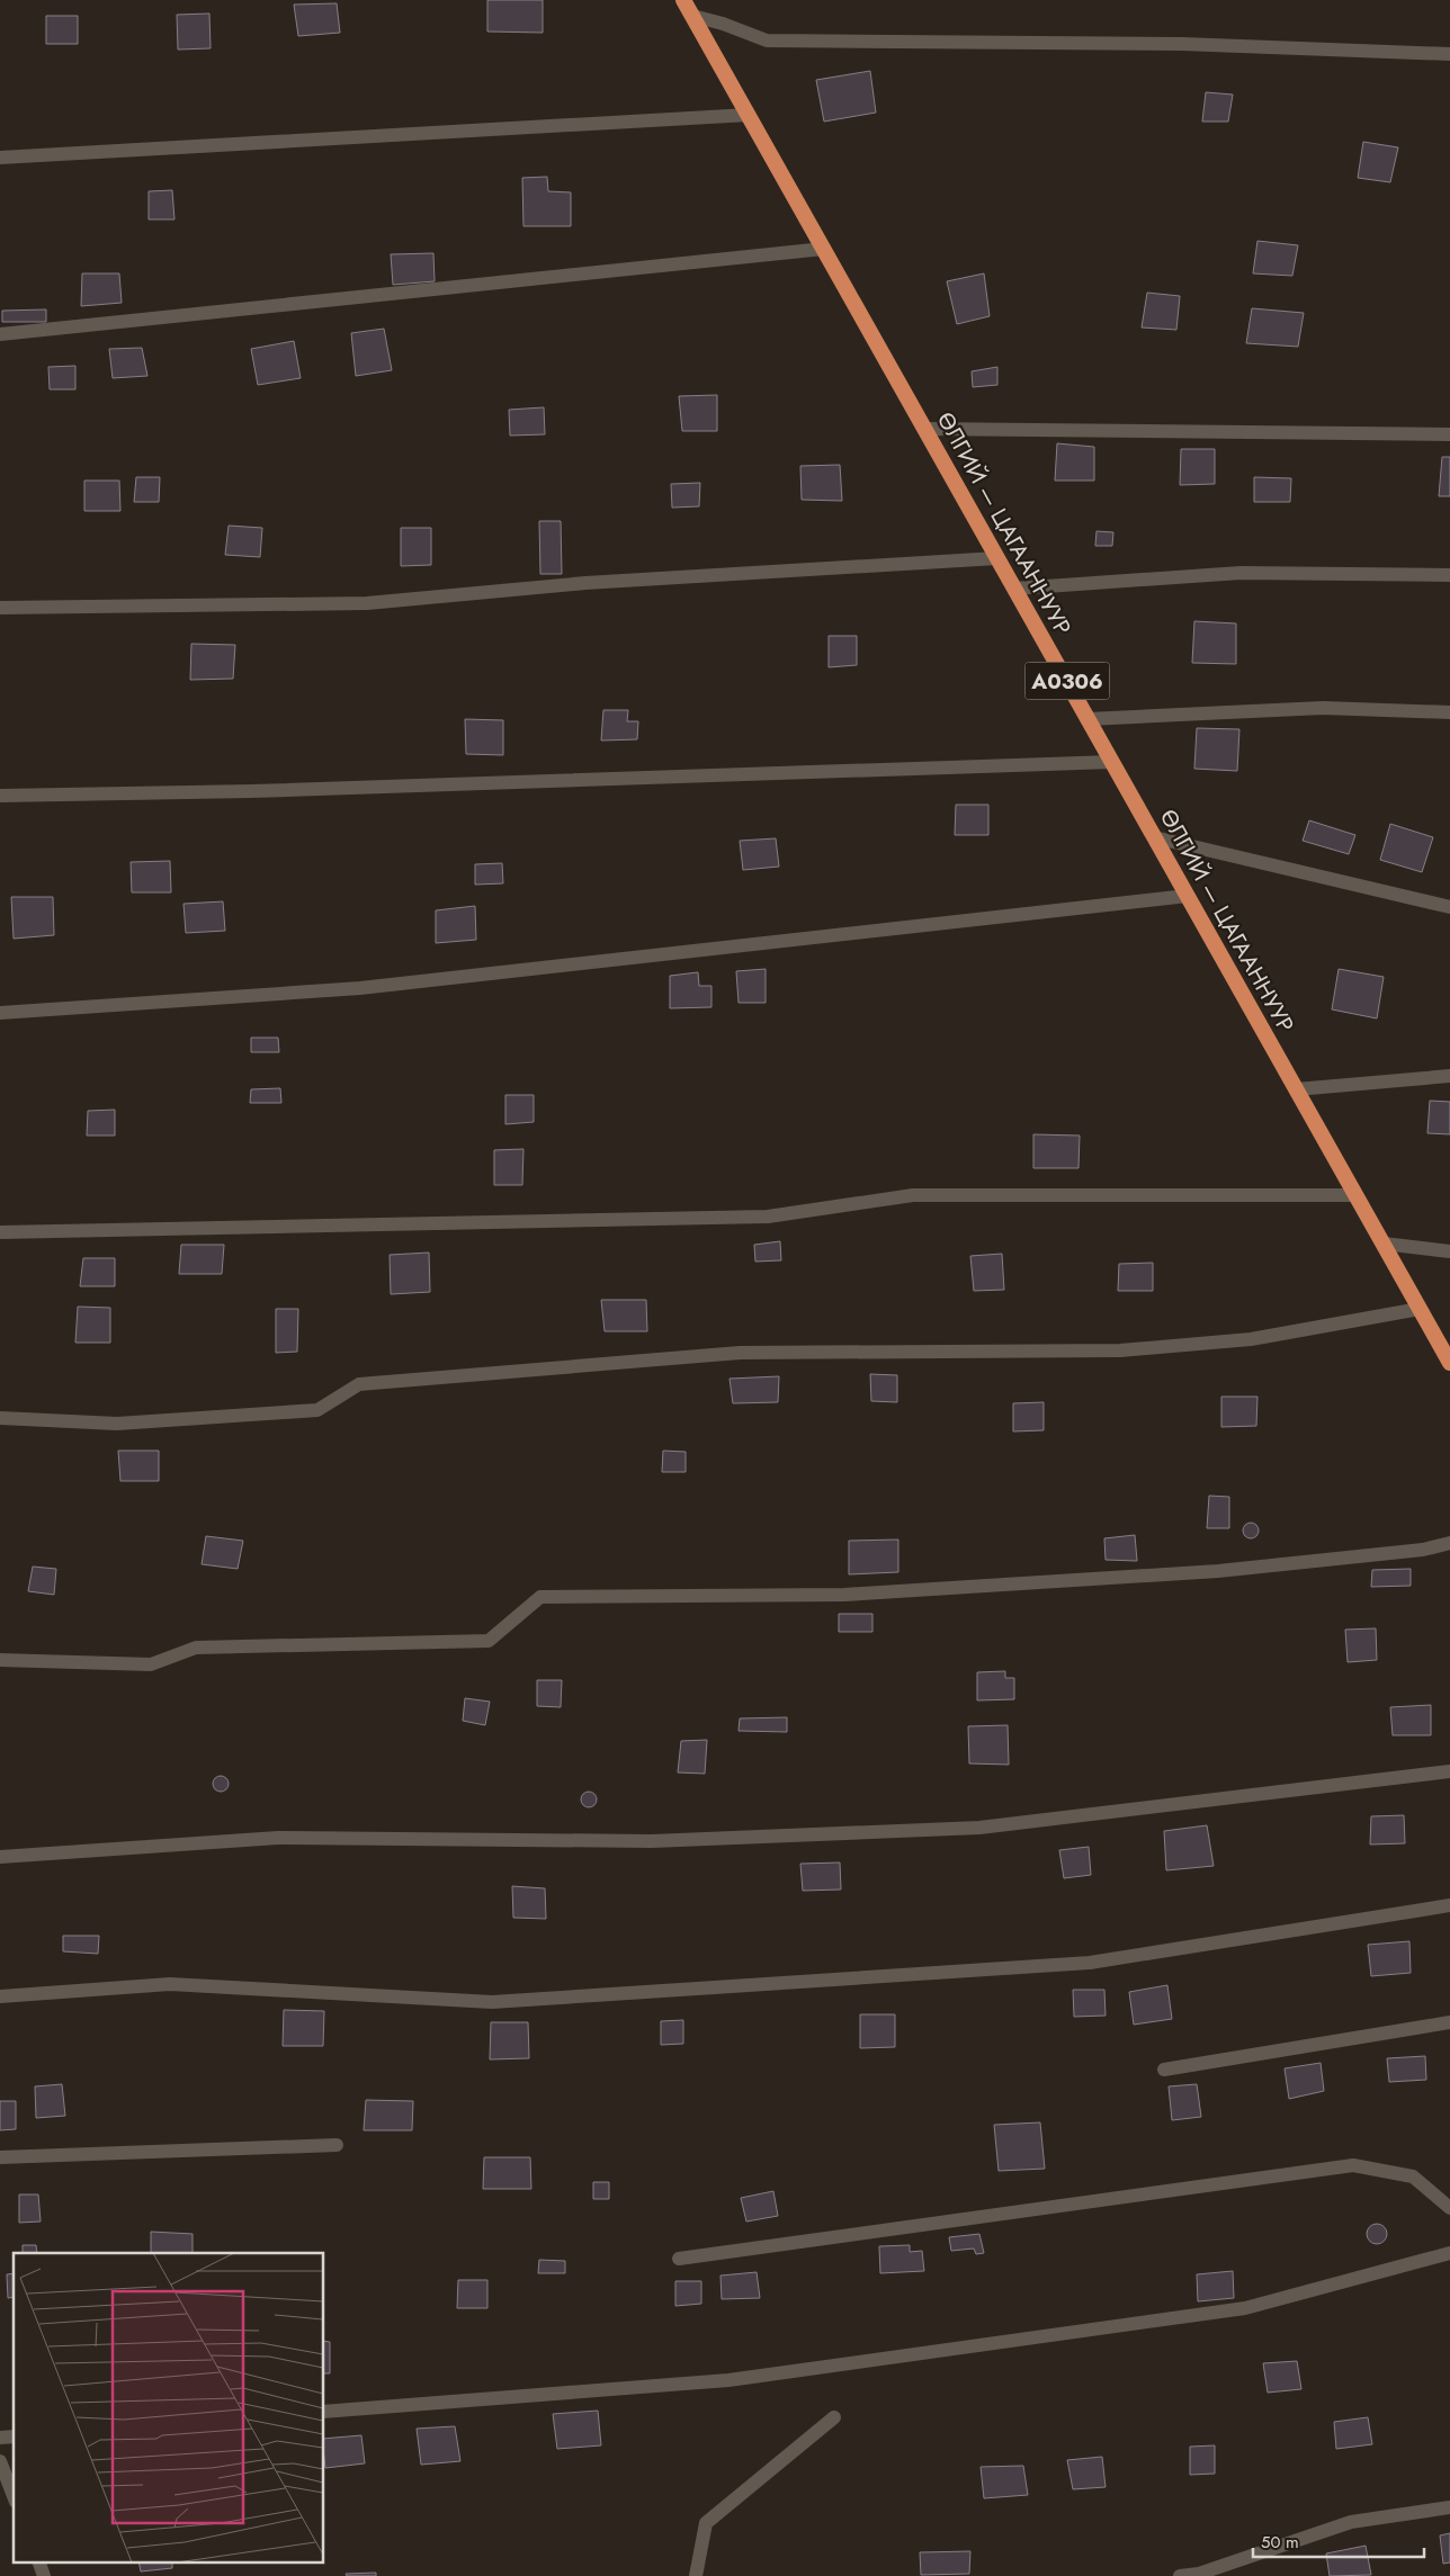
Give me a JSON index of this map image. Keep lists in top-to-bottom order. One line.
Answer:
{"streets":{"highway":["ӨЛГИЙ — ЦАГААННУУР","A0306"]},"scale_bar":"50 m"}
